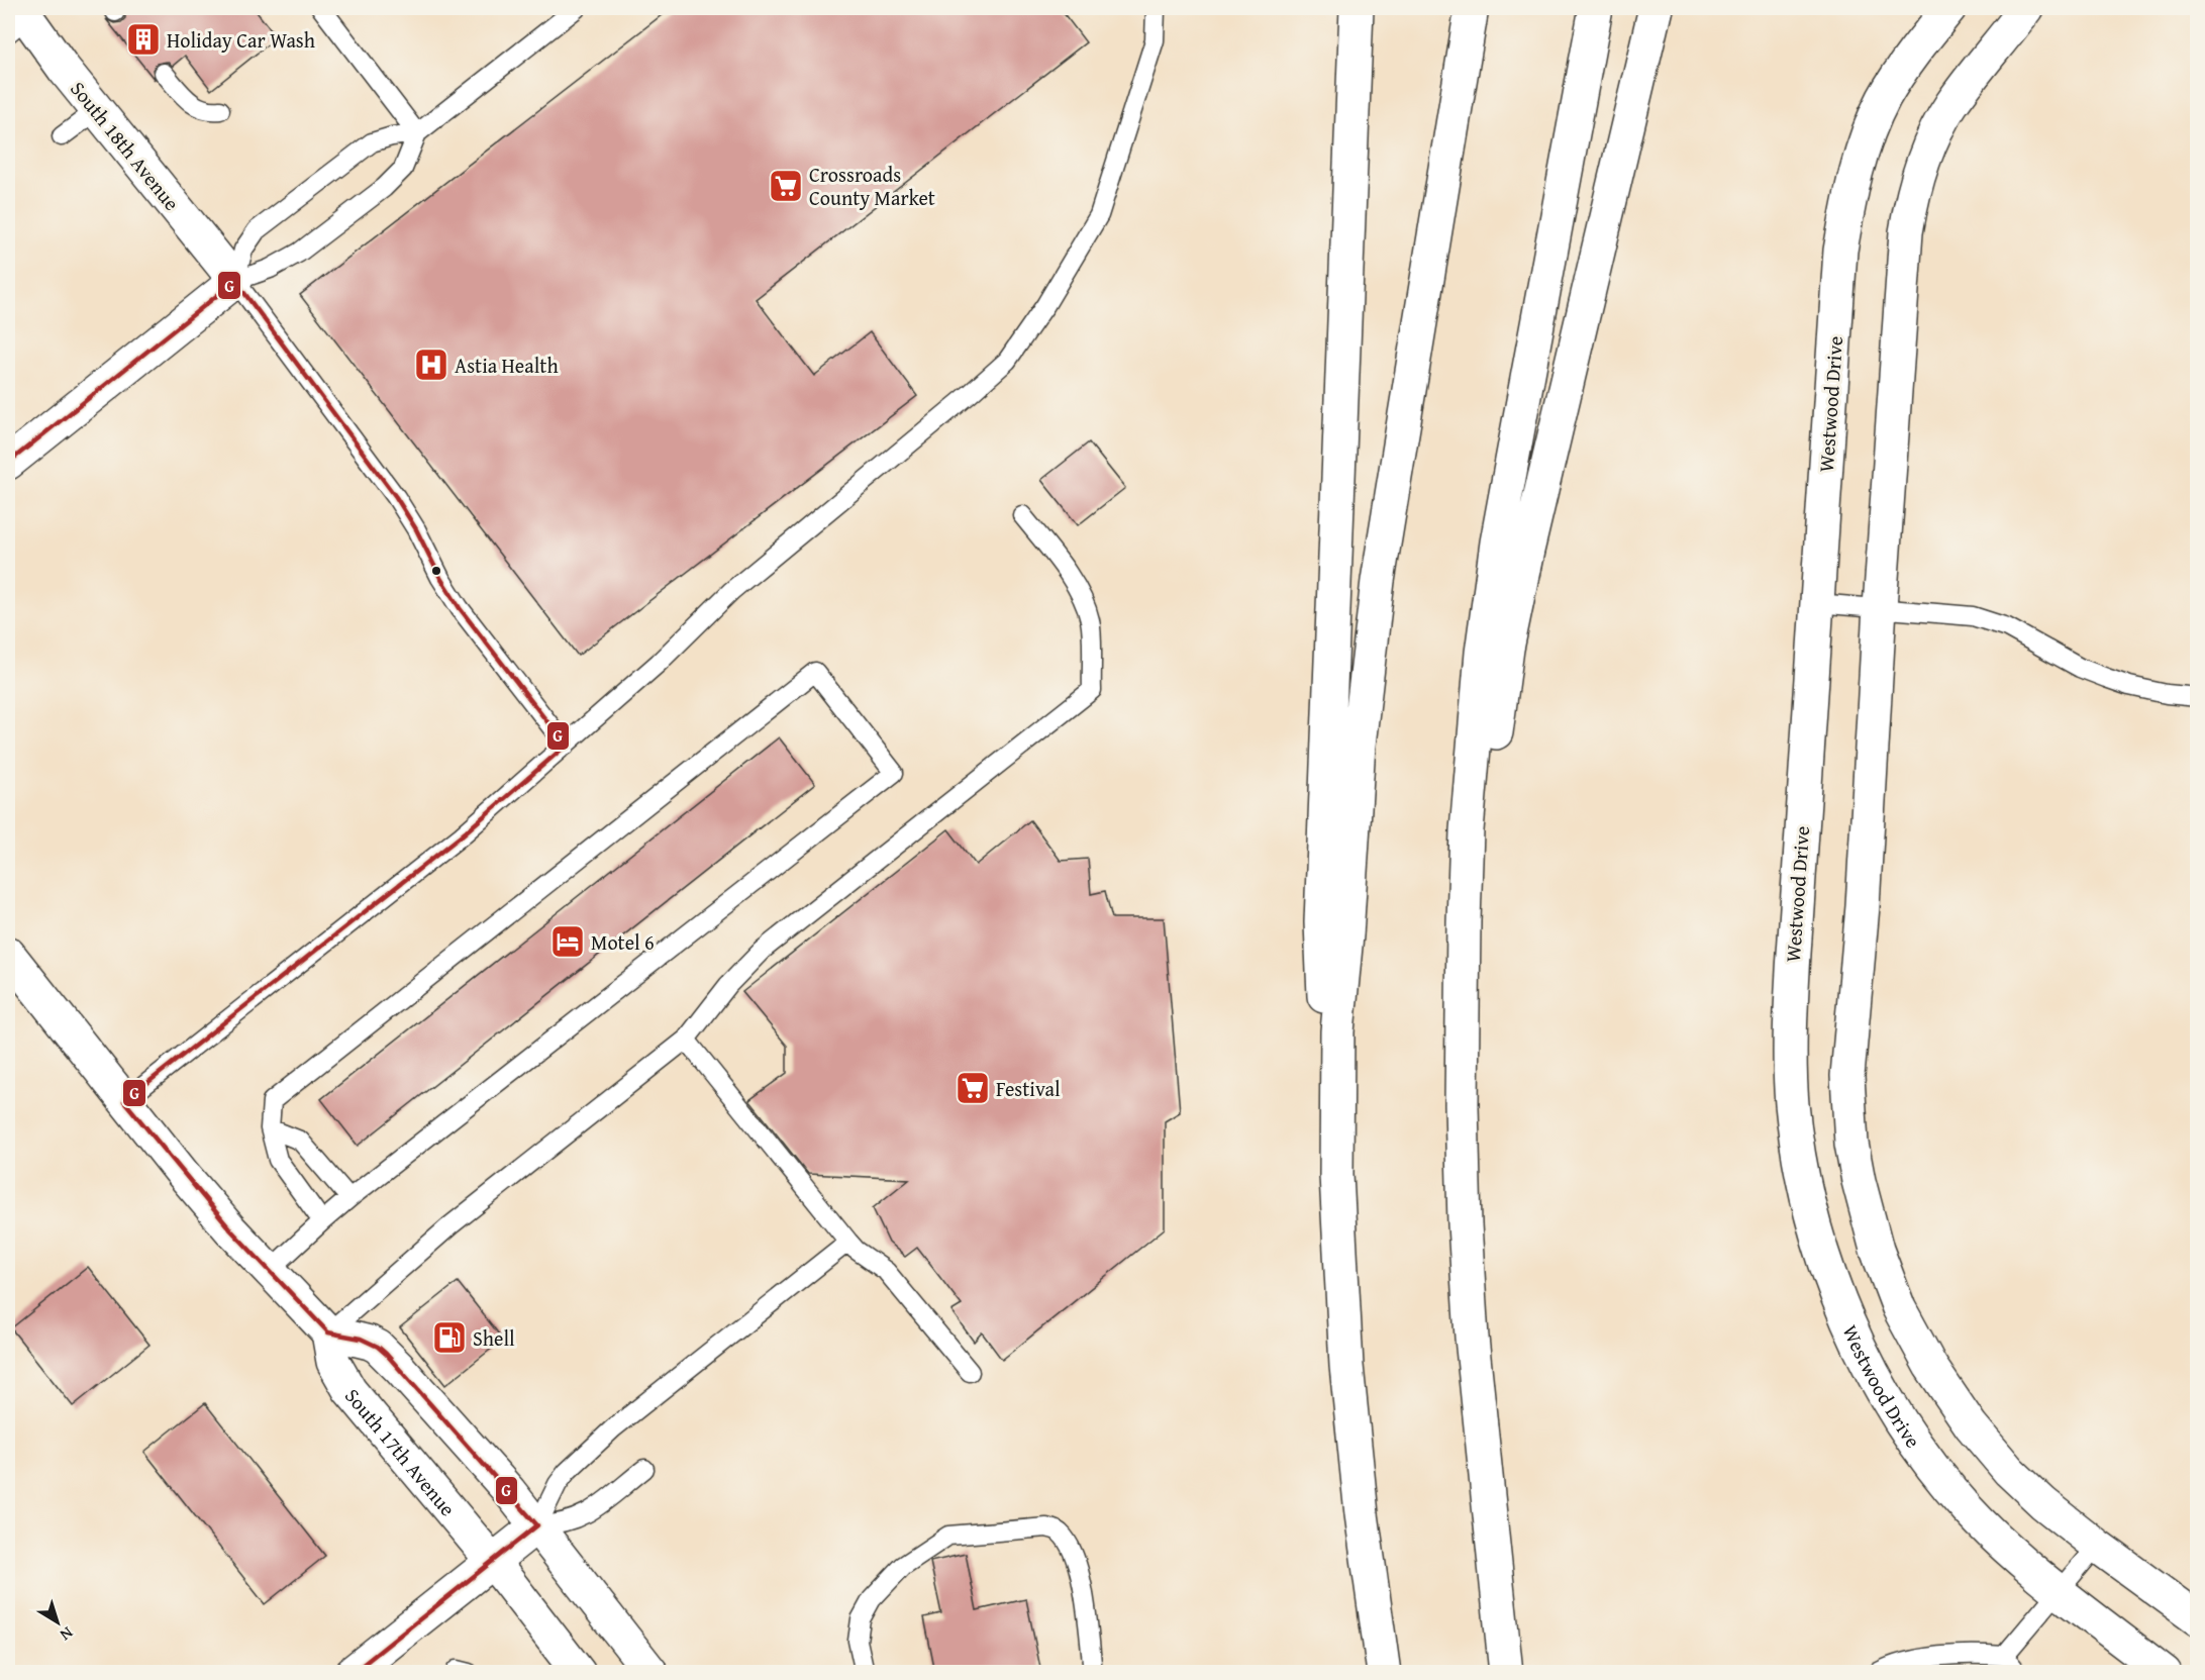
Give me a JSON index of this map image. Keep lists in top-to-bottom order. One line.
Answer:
{"streets":{"main road":["South 18th Avenue","Westwood Drive","South 17th Avenue"]},"places":{"building":["Holiday Car Wash"],"supermarket":["Crossroads County Market","Festival"],"hospital":["Astia Health"],"hotel":["Motel 6"],"fuel station":["Shell"]},"lines":["transit line G"],"north":"bottom right"}
